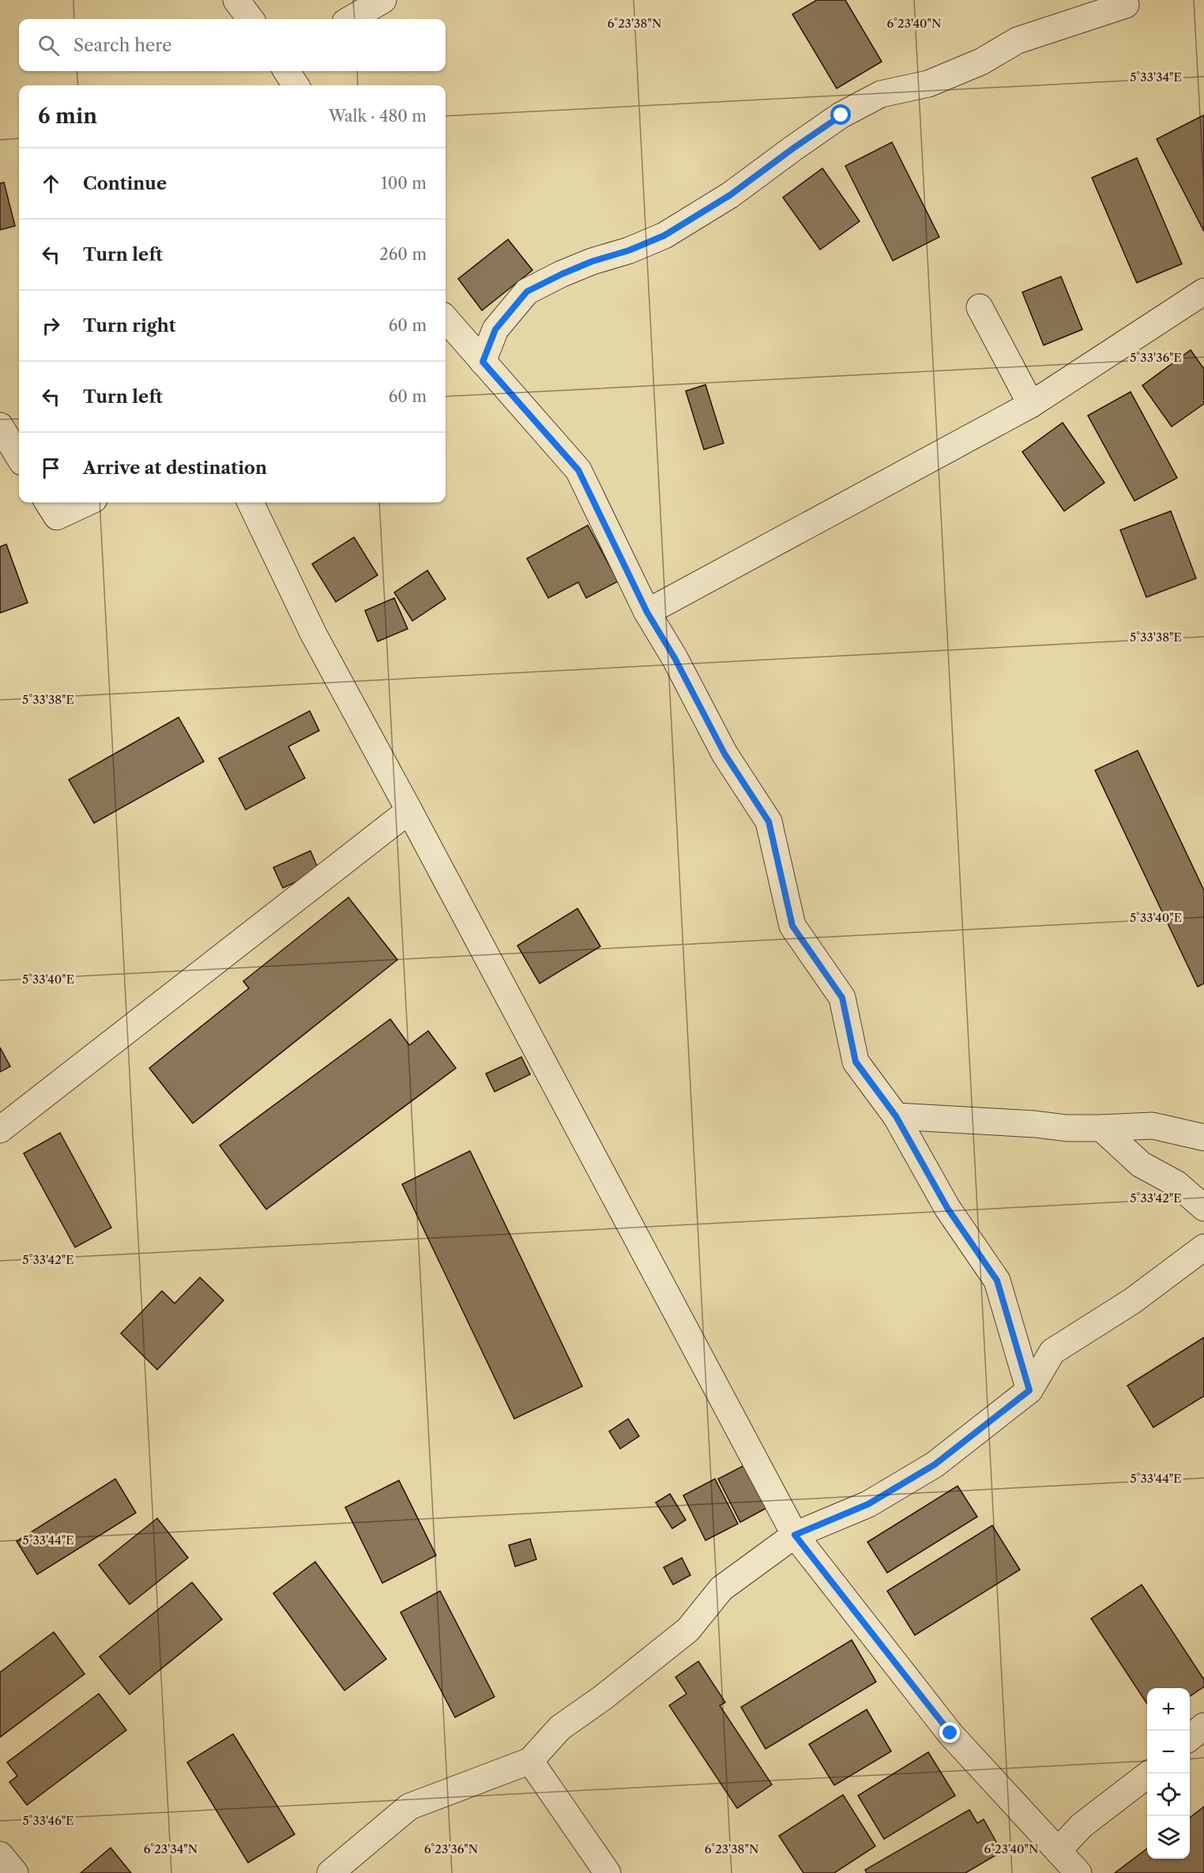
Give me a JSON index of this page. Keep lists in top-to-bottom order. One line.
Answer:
{"page":{"search":"Search here","heading":["6 min","Walk · 480 m"],"list":[["Continue","100 m"],["Turn left","260 m"],["Turn right","60 m"],["Turn left","60 m"],"Arrive at destination"],"map_buttons":["+","−"]},"coordinates":["6°23'38\"N","6°23'40\"N","5°33'34\"E","5°33'36\"E","5°33'38\"E","5°33'40\"E","5°33'42\"E","5°33'44\"E","5°33'46\"E","6°23'34\"N","6°23'36\"N"]}
